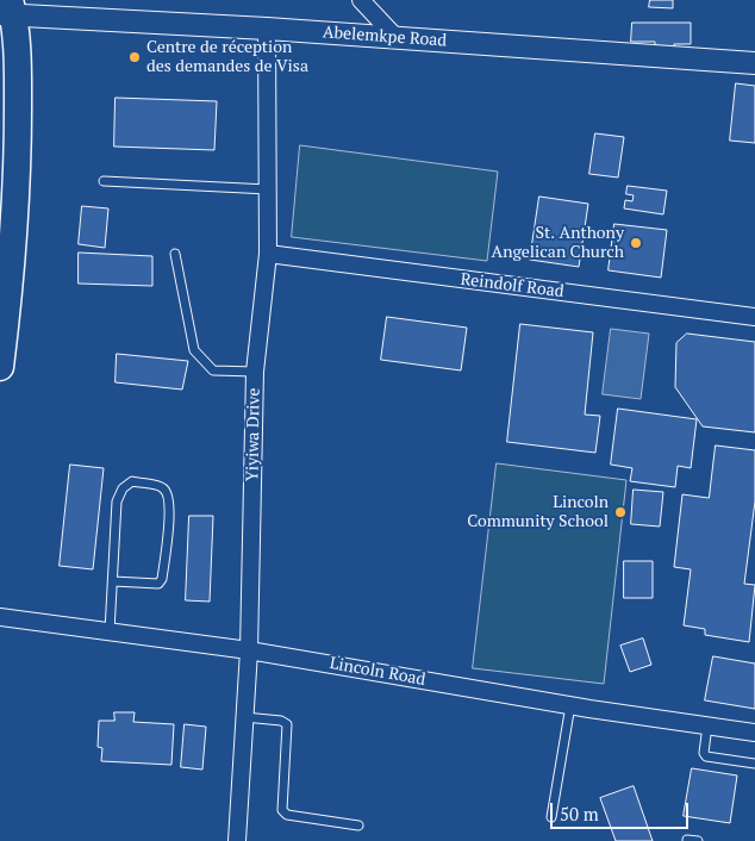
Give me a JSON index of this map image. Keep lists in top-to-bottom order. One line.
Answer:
{"streets":{"street":["Abelemkpe Road","Reindolf Road","Yiyiwa Drive","Lincoln Road"]},"crossings":[["Abelemkpe Road","Yiyiwa Drive"],["Reindolf Road","Yiyiwa Drive"],["Yiyiwa Drive","Lincoln Road"]],"places":["Centre de réception des demandes de Visa","St. Anthony Angelican Church","Lincoln Community School"],"scale_bar":"50 m"}
